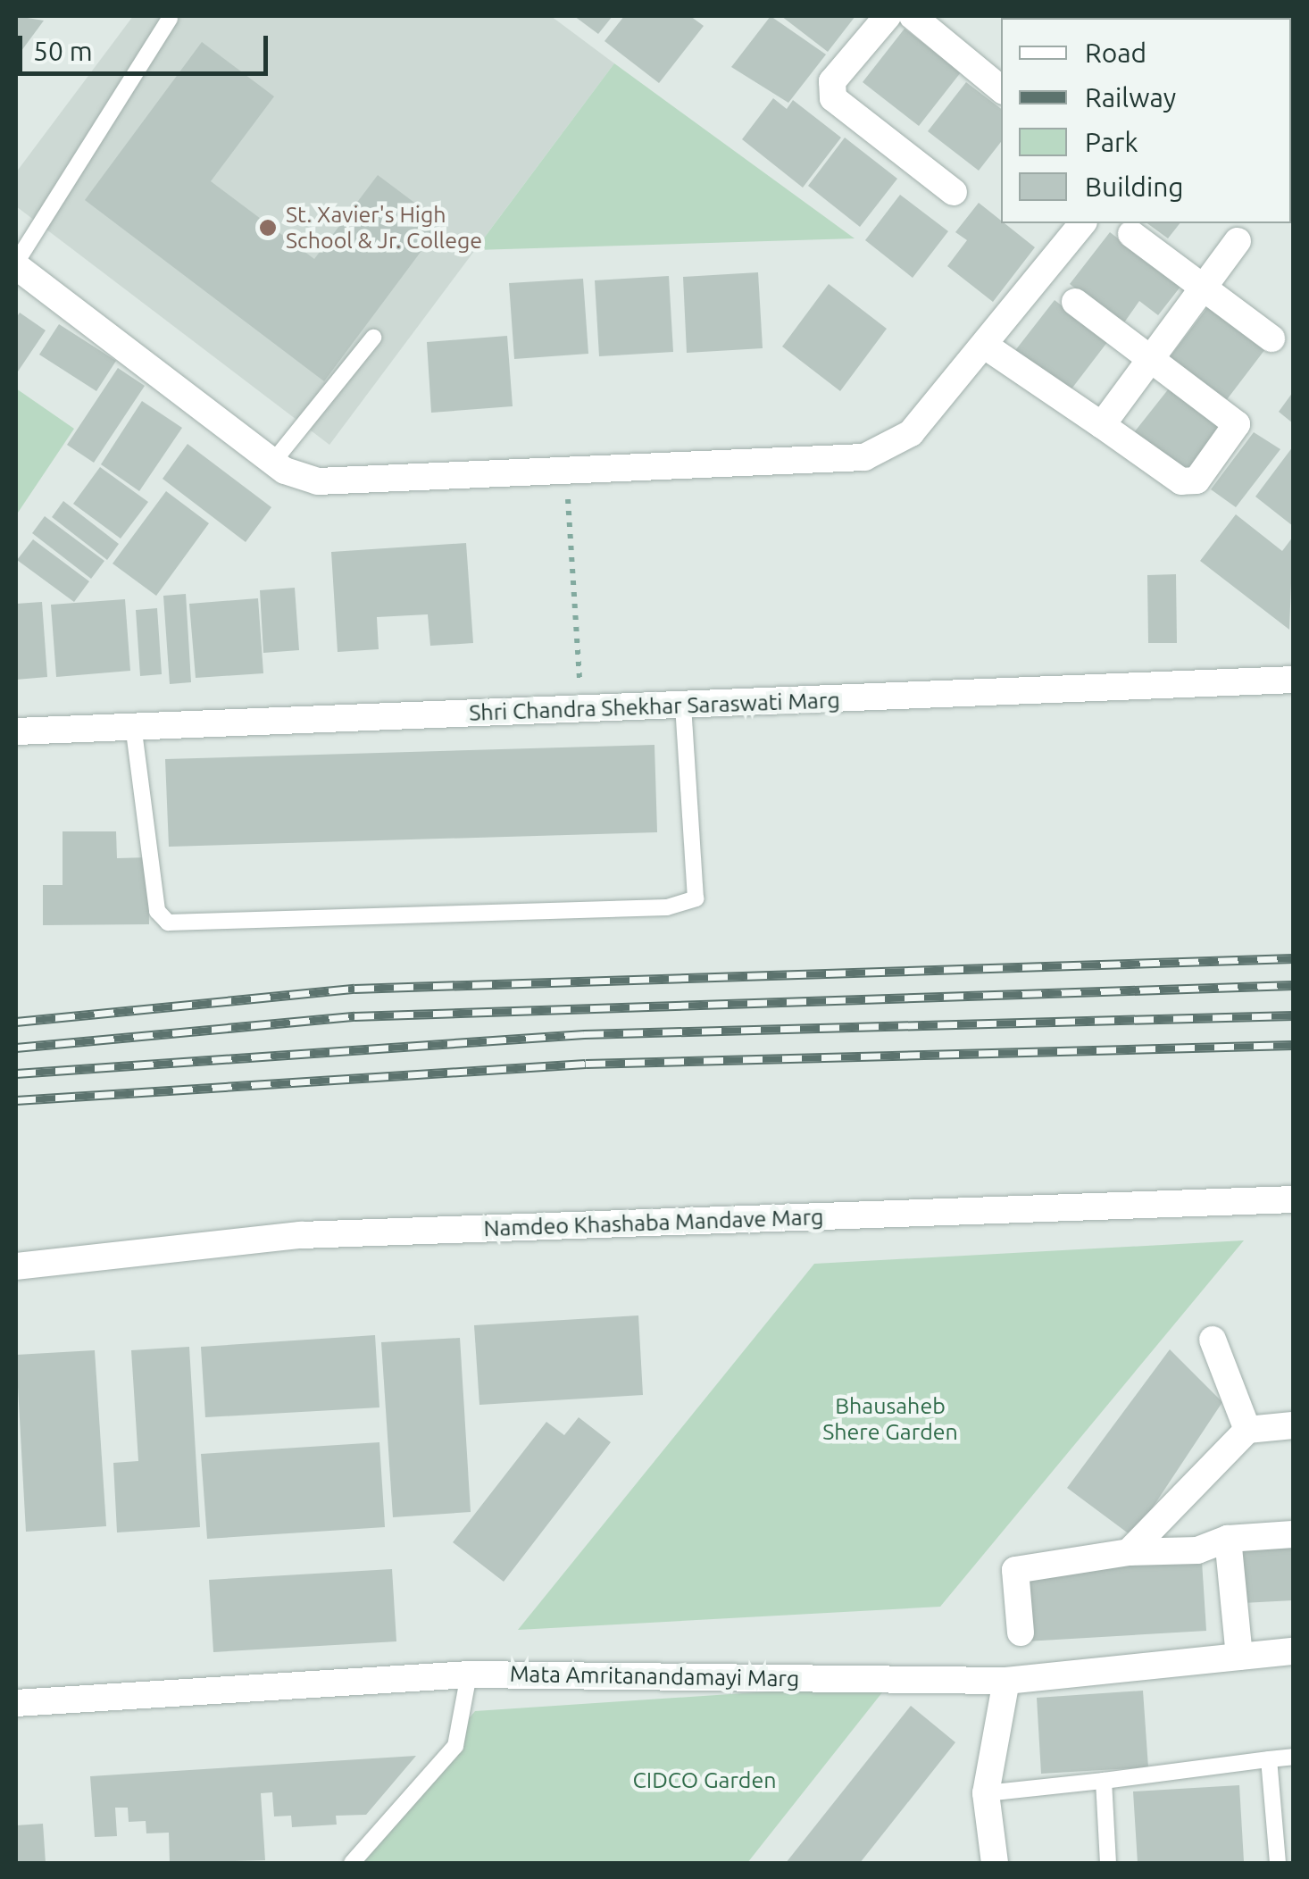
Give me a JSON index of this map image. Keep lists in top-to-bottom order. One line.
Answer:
{"streets":{"street":["Shri Chandra Shekhar Saraswati Marg","Namdeo Khashaba Mandave Marg","Mata Amritanandamayi Marg"]},"parks":["Bhausaheb Shere Garden","CIDCO Garden"],"places":["St. Xavier's High School & Jr. College"],"legend":["Road","Railway","Park","Building"],"scale_bar":"50 m"}
